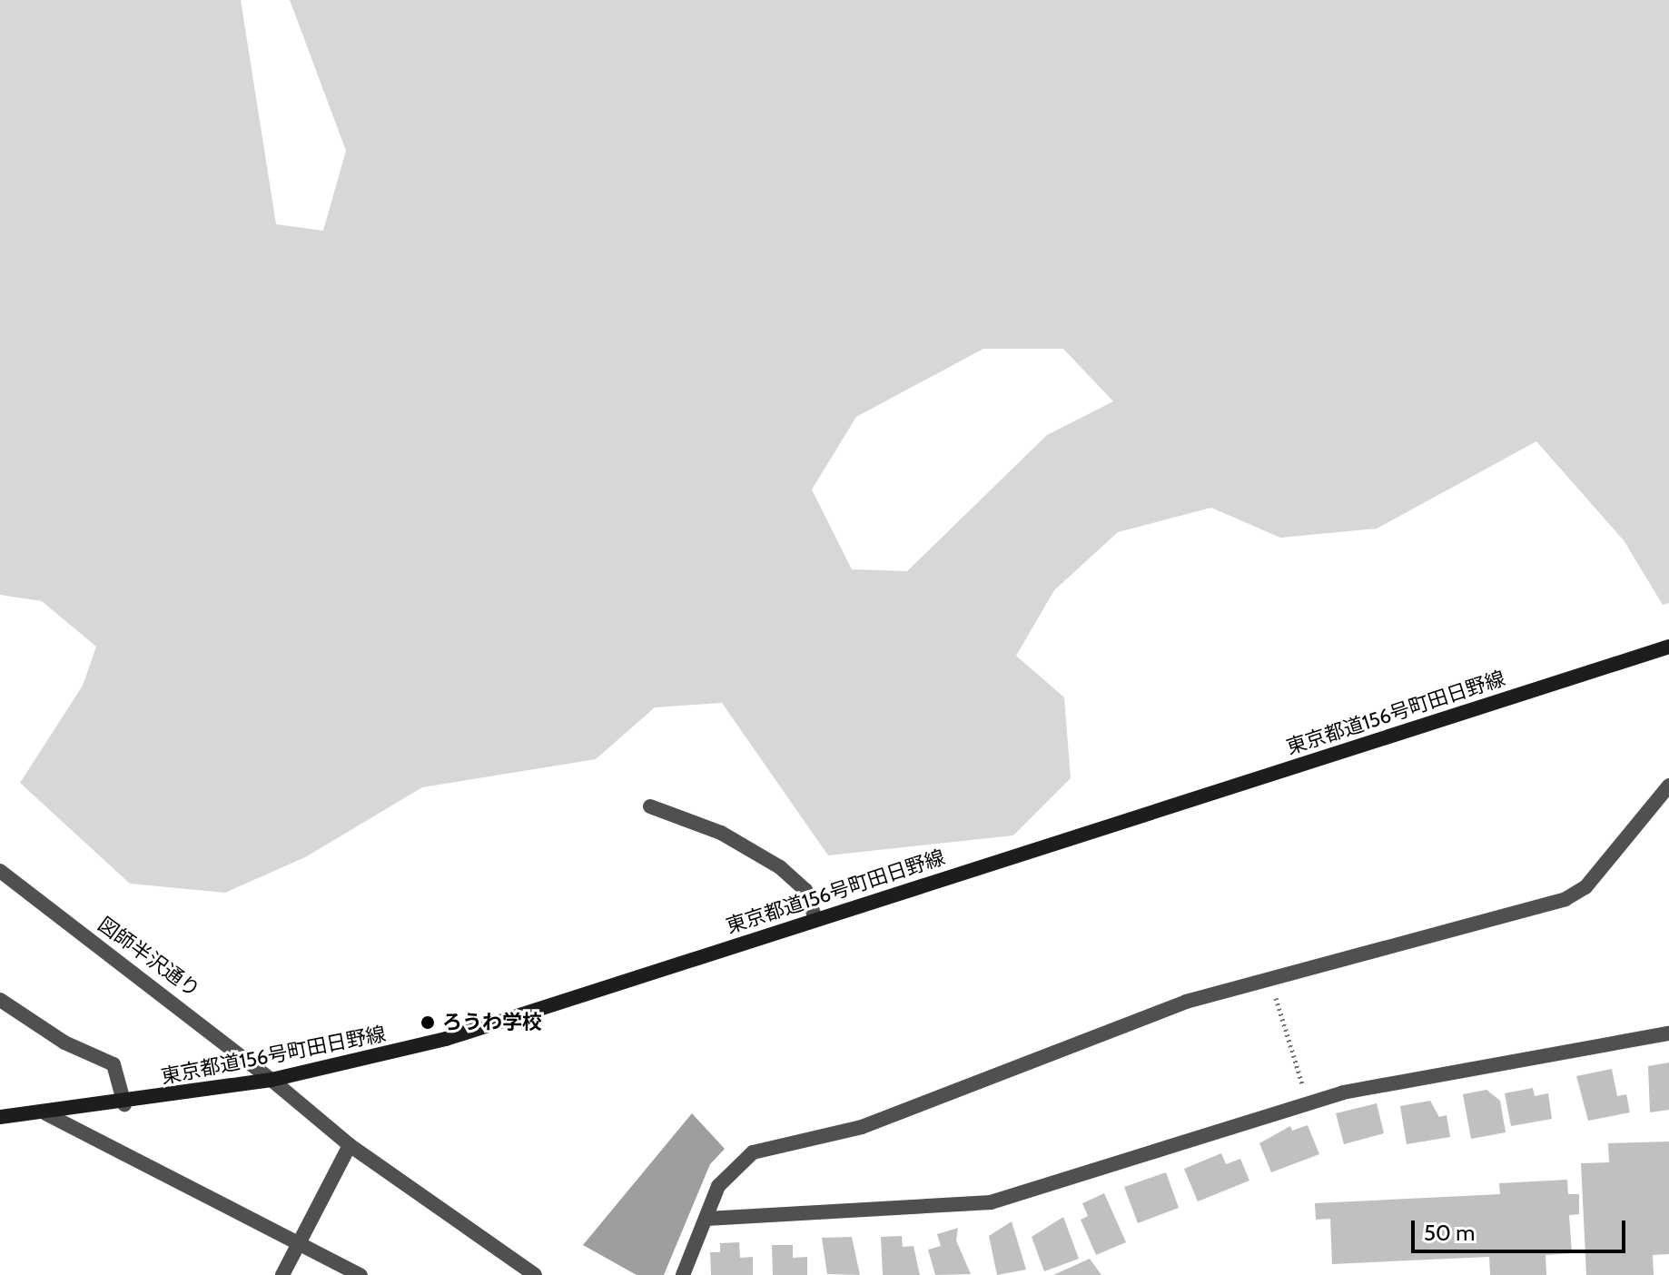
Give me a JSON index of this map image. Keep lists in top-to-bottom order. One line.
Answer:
{"streets":{"main road":["東京都道156号町田日野線"],"street":["図師半沢通り"]},"crossings":[["東京都道156号町田日野線","図師半沢通り"]],"places":["ろうわ学校"],"scale_bar":"50 m"}
